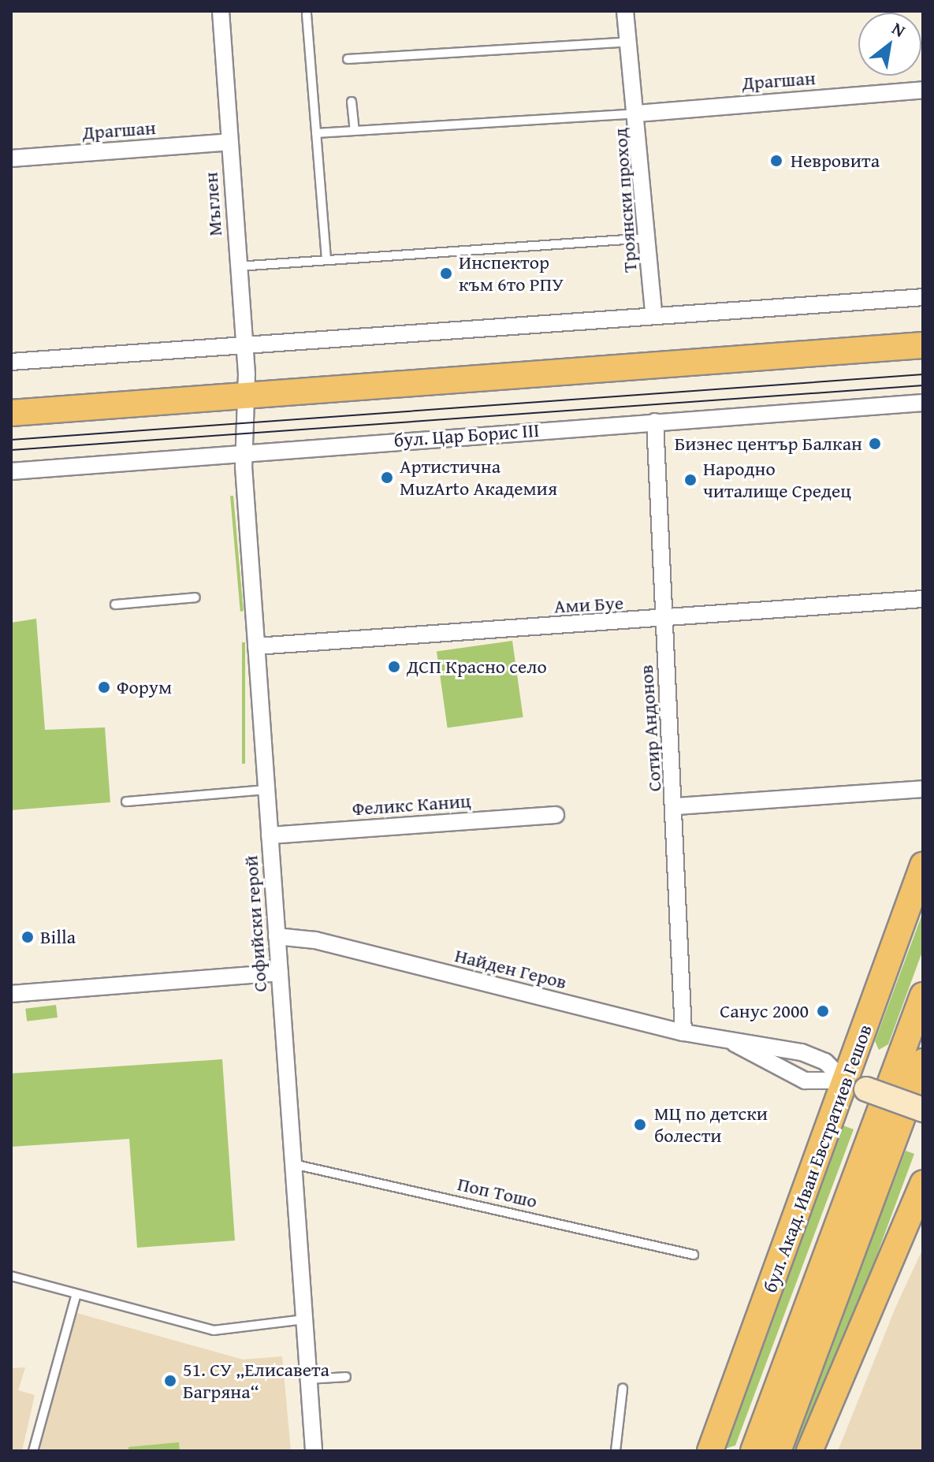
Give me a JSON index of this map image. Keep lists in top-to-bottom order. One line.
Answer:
{"streets":{"main road":["бул. Акад. Иван Евстратиев Гешов"],"street":["Драгшан","Троянски проход","Мъглен","бул. Цар Борис III","Ами Буе","Сотир Андонов","Феликс Каниц","Софийски герой","Найден Геров"],"lane":["Поп Тошо"]},"crossings":[["Драгшан","Троянски проход"],["Драгшан","Мъглен"],["Мъглен","Софийски герой"],["бул. Цар Борис III","Сотир Андонов"],["бул. Цар Борис III","Софийски герой"],["Ами Буе","Сотир Андонов"],["Ами Буе","Софийски герой"],["Сотир Андонов","Найден Геров"],["Феликс Каниц","Софийски герой"],["Софийски герой","Найден Геров"],["Софийски герой","Поп Тошо"],["Найден Геров","бул. Акад. Иван Евстратиев Гешов"]],"places":["Невровита","Инспектор към 6то РПУ","Бизнес център Балкан","Артистична MuzArto Академия","Народно читалище Средец","ДСП Красно село","Форум","Billa","Санус 2000","МЦ по детски болести","51. СУ „Елисавета Багряна“"],"north":"top right"}
